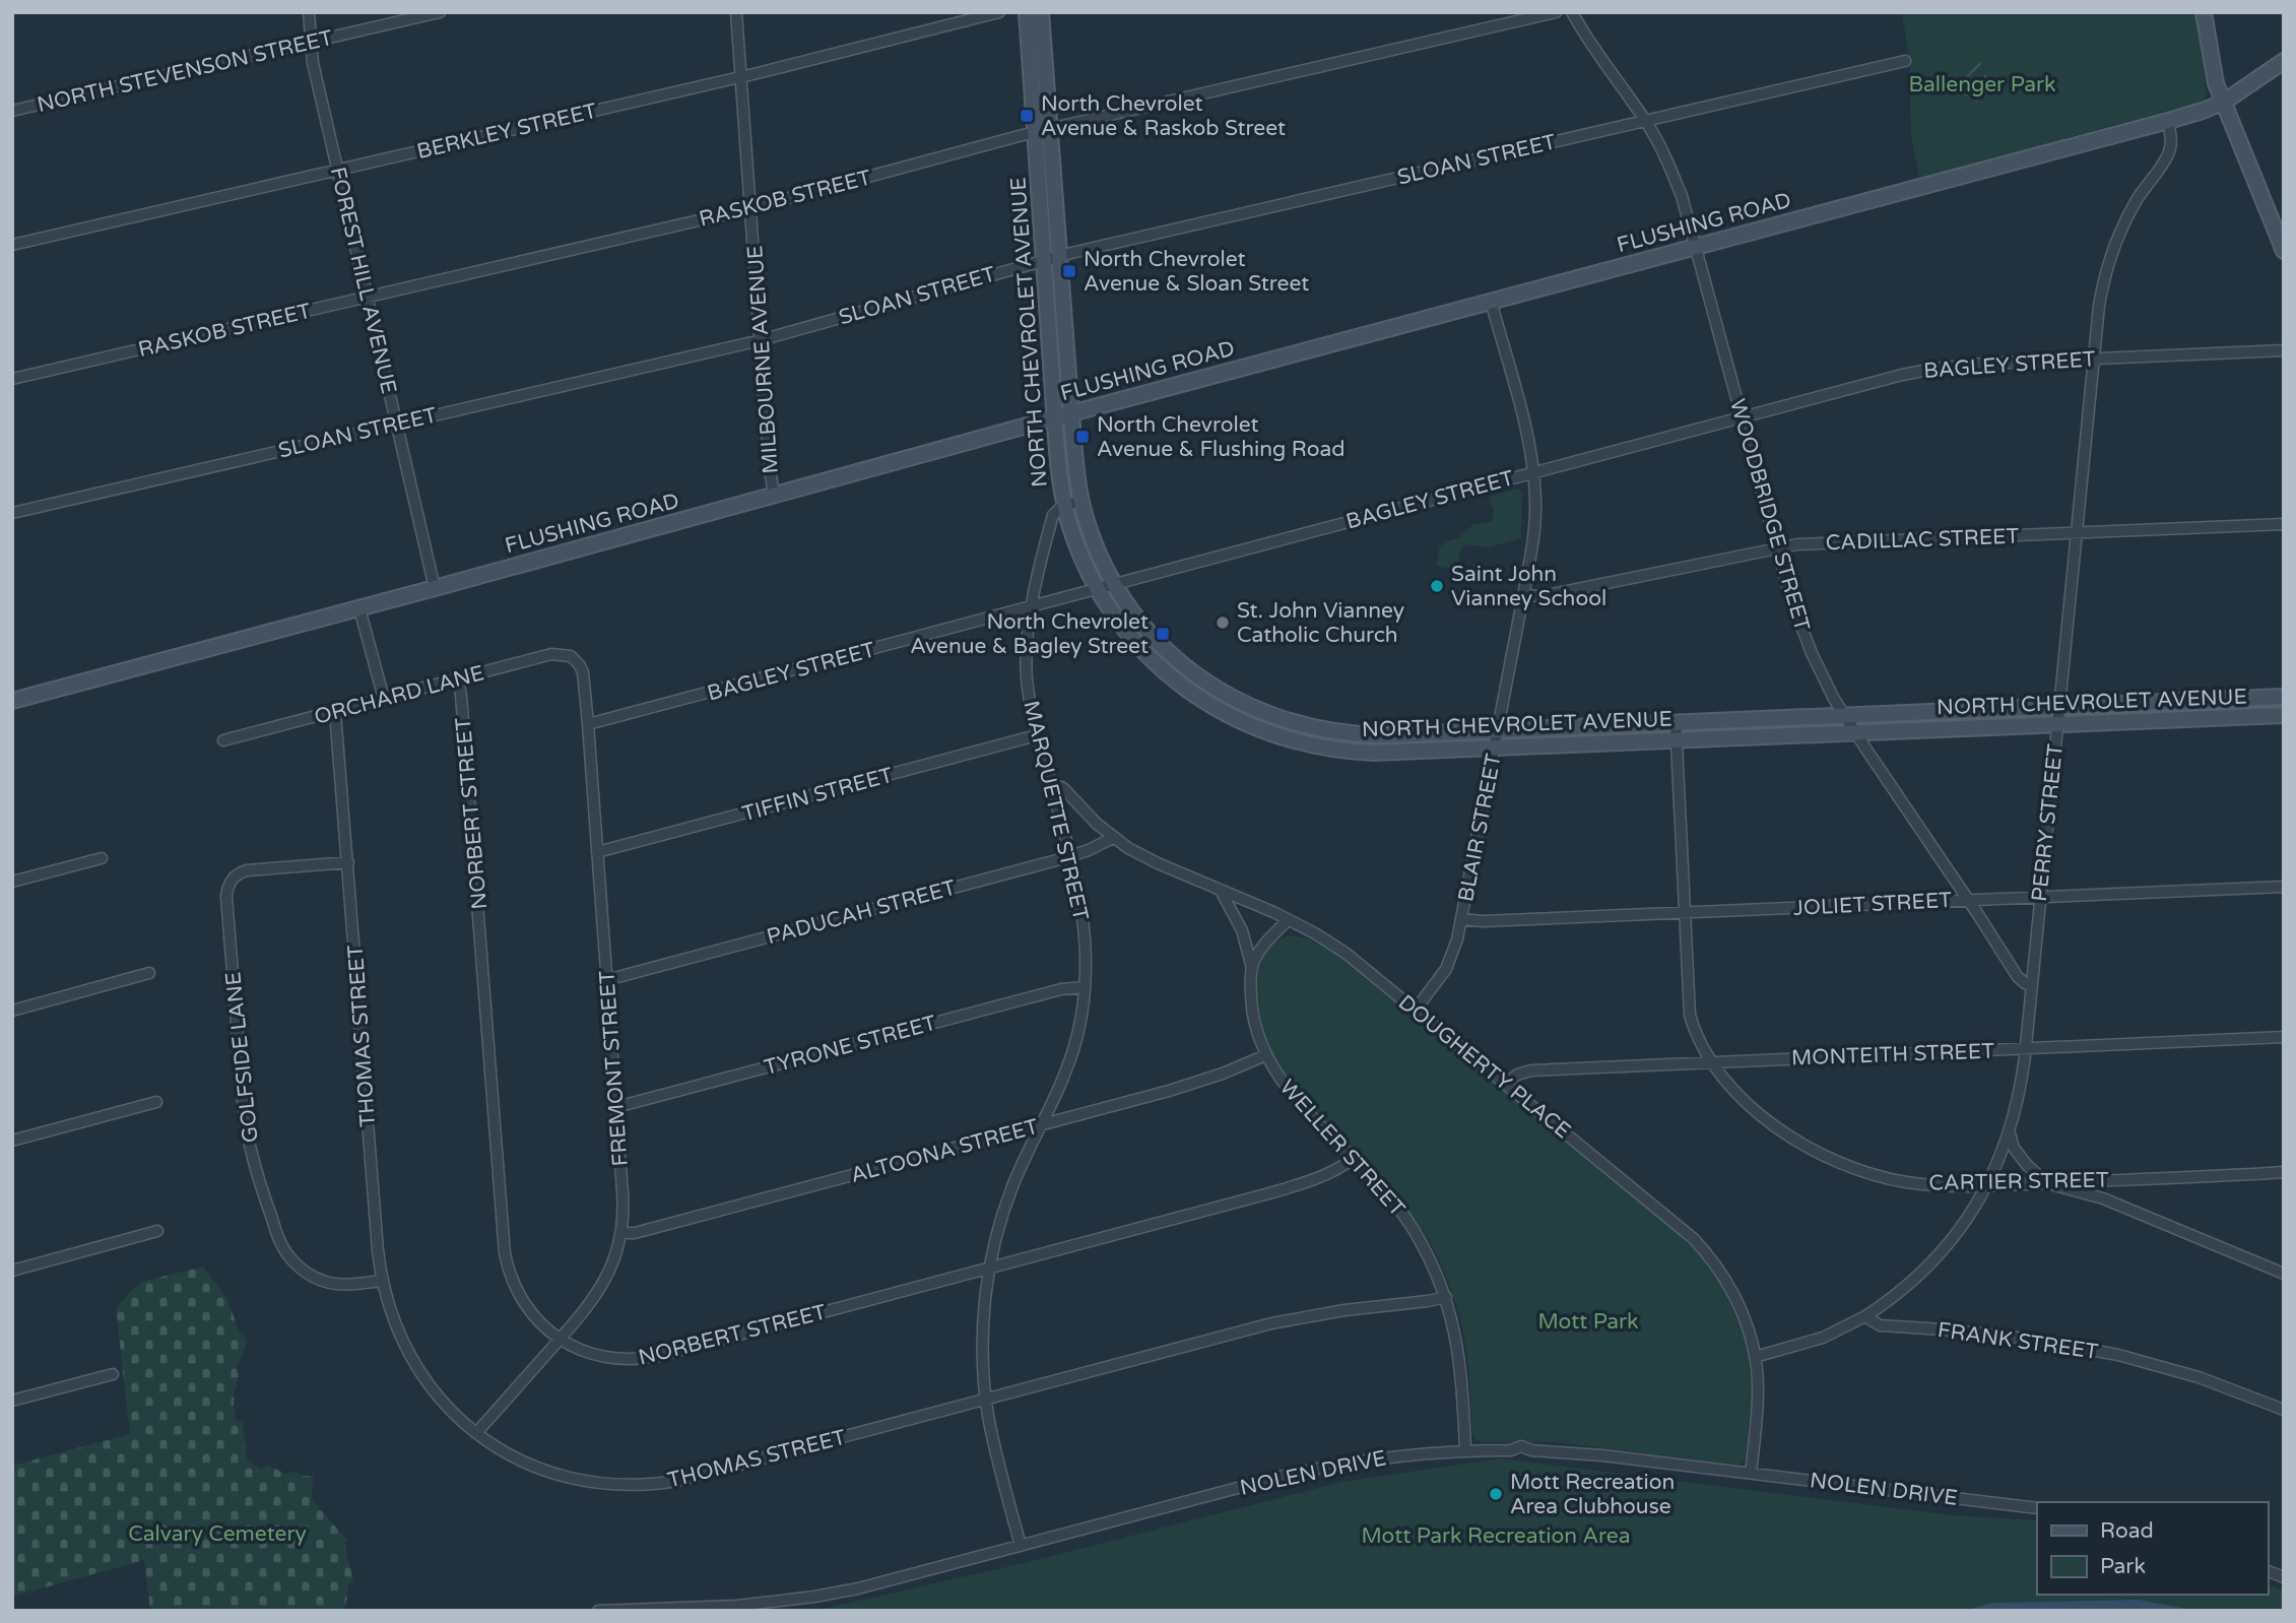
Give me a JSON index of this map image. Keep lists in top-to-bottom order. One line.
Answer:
{"streets":{"street":["NORTH STEVENSON STREET","BERKLEY STREET","SLOAN STREET","RASKOB STREET","FLUSHING ROAD","FOREST HILL AVENUE","NORTH CHEVROLET AVENUE","MILBOURNE AVENUE","BAGLEY STREET","WOODBRIDGE STREET","CADILLAC STREET","ORCHARD LANE","TIFFIN STREET","MARQUETTE STREET","NORBERT STREET","PERRY STREET","BLAIR STREET","JOLIET STREET","PADUCAH STREET","THOMAS STREET","TYRONE STREET","MONTEITH STREET","GOLFSIDE LANE","DOUGHERTY PLACE","FREMONT STREET","WELLER STREET","ALTOONA STREET","CARTIER STREET","FRANK STREET","NOLEN DRIVE"]},"crossings":[["NORTH STEVENSON STREET","FOREST HILL AVENUE"],["BERKLEY STREET","FOREST HILL AVENUE"],["BERKLEY STREET","MILBOURNE AVENUE"],["SLOAN STREET","FOREST HILL AVENUE"],["SLOAN STREET","NORTH CHEVROLET AVENUE"],["SLOAN STREET","MILBOURNE AVENUE"],["SLOAN STREET","WOODBRIDGE STREET"],["RASKOB STREET","FOREST HILL AVENUE"],["RASKOB STREET","NORTH CHEVROLET AVENUE"],["RASKOB STREET","MILBOURNE AVENUE"],["FLUSHING ROAD","FOREST HILL AVENUE"],["FLUSHING ROAD","NORTH CHEVROLET AVENUE"],["FLUSHING ROAD","MILBOURNE AVENUE"],["FLUSHING ROAD","WOODBRIDGE STREET"],["FLUSHING ROAD","PERRY STREET"],["FLUSHING ROAD","BLAIR STREET"],["NORTH CHEVROLET AVENUE","BAGLEY STREET"],["NORTH CHEVROLET AVENUE","WOODBRIDGE STREET"],["NORTH CHEVROLET AVENUE","MARQUETTE STREET"],["NORTH CHEVROLET AVENUE","PERRY STREET"],["NORTH CHEVROLET AVENUE","BLAIR STREET"],["NORTH CHEVROLET AVENUE","CARTIER STREET"],["BAGLEY STREET","WOODBRIDGE STREET"],["BAGLEY STREET","MARQUETTE STREET"],["BAGLEY STREET","PERRY STREET"],["BAGLEY STREET","BLAIR STREET"],["BAGLEY STREET","FREMONT STREET"],["WOODBRIDGE STREET","CADILLAC STREET"],["WOODBRIDGE STREET","PERRY STREET"],["WOODBRIDGE STREET","JOLIET STREET"],["CADILLAC STREET","PERRY STREET"],["CADILLAC STREET","BLAIR STREET"],["ORCHARD LANE","NORBERT STREET"],["ORCHARD LANE","THOMAS STREET"],["ORCHARD LANE","FREMONT STREET"],["TIFFIN STREET","MARQUETTE STREET"],["TIFFIN STREET","FREMONT STREET"],["MARQUETTE STREET","NORBERT STREET"],["MARQUETTE STREET","PADUCAH STREET"],["MARQUETTE STREET","THOMAS STREET"],["MARQUETTE STREET","TYRONE STREET"],["MARQUETTE STREET","DOUGHERTY PLACE"],["MARQUETTE STREET","ALTOONA STREET"],["MARQUETTE STREET","NOLEN DRIVE"],["NORBERT STREET","FREMONT STREET"],["NORBERT STREET","WELLER STREET"],["PERRY STREET","JOLIET STREET"],["PERRY STREET","MONTEITH STREET"],["PERRY STREET","CARTIER STREET"],["PERRY STREET","FRANK STREET"],["BLAIR STREET","JOLIET STREET"],["BLAIR STREET","DOUGHERTY PLACE"],["JOLIET STREET","CARTIER STREET"],["PADUCAH STREET","DOUGHERTY PLACE"],["PADUCAH STREET","FREMONT STREET"],["THOMAS STREET","GOLFSIDE LANE"],["THOMAS STREET","FREMONT STREET"],["THOMAS STREET","WELLER STREET"],["TYRONE STREET","FREMONT STREET"],["MONTEITH STREET","DOUGHERTY PLACE"],["MONTEITH STREET","CARTIER STREET"],["DOUGHERTY PLACE","WELLER STREET"],["DOUGHERTY PLACE","NOLEN DRIVE"],["FREMONT STREET","ALTOONA STREET"],["WELLER STREET","ALTOONA STREET"],["WELLER STREET","NOLEN DRIVE"]],"parks":["Ballenger Park","Mott Park","Calvary Cemetery","Mott Park Recreation Area"],"places":{"transit":["North Chevrolet Avenue & Raskob Street","North Chevrolet Avenue & Sloan Street","North Chevrolet Avenue & Flushing Road","North Chevrolet Avenue & Bagley Street"],"other":["Saint John Vianney School","St. John Vianney Catholic Church","Mott Recreation Area Clubhouse"]},"legend":["Road","Park"]}
